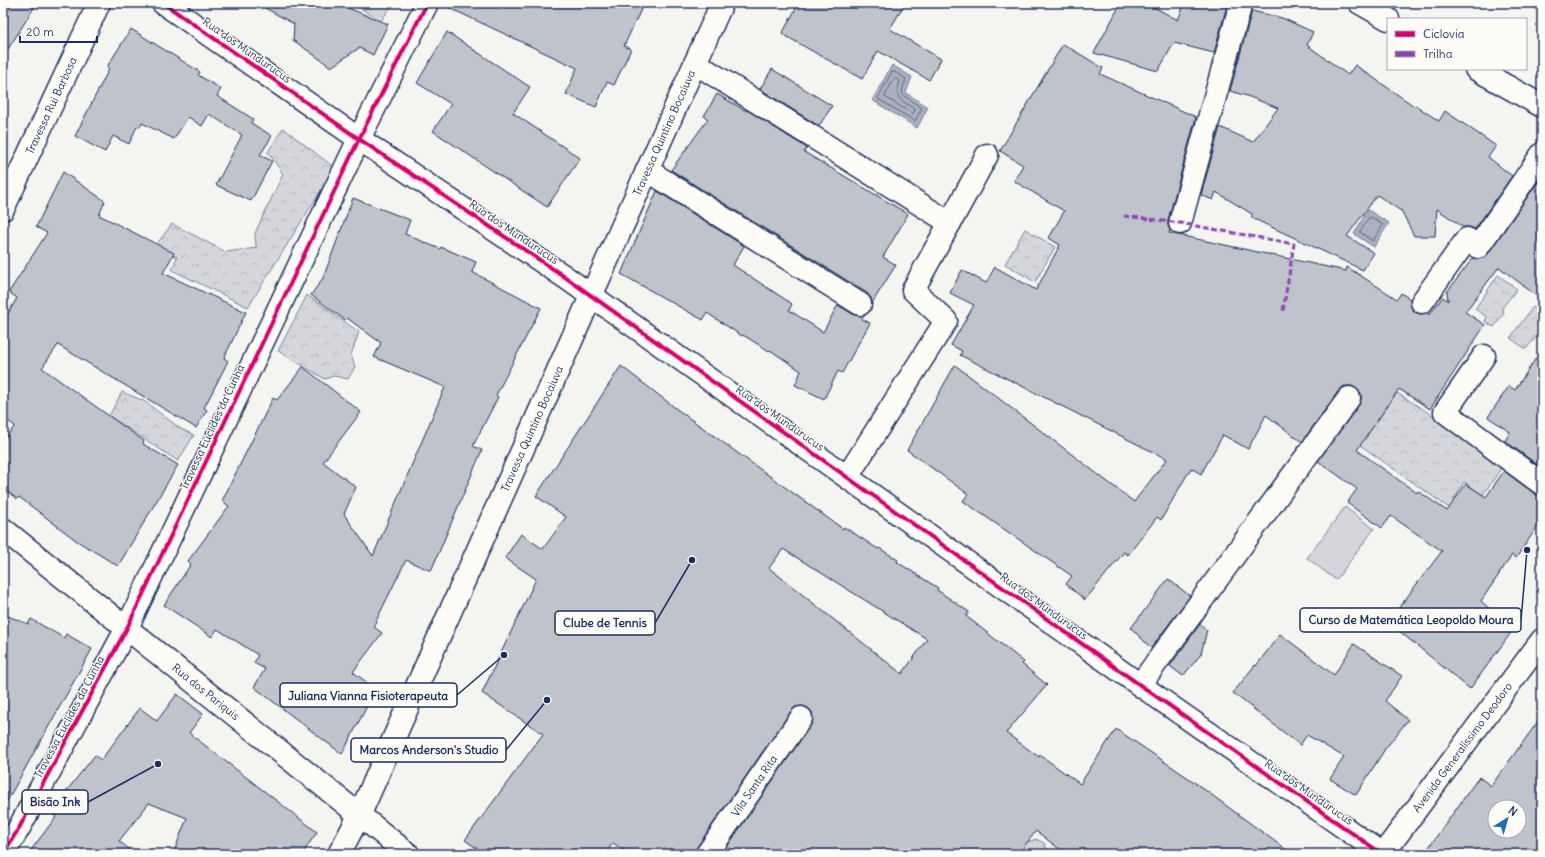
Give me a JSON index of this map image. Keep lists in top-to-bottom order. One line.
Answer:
{"streets":{"street":["Rua dos Mundurucus","Travessa Rui Barbosa","Travessa Quintino Bocaiuva","Travessa Euclides da Cunha","Rua dos Pariquis","Avenida Generalíssimo Deodoro","Vila Santa Rita"]},"crossings":[["Rua dos Mundurucus","Travessa Quintino Bocaiuva"],["Rua dos Mundurucus","Travessa Euclides da Cunha"],["Rua dos Mundurucus","Avenida Generalíssimo Deodoro"],["Travessa Quintino Bocaiuva","Rua dos Pariquis"],["Travessa Euclides da Cunha","Rua dos Pariquis"]],"places":["Curso de Matemática Leopoldo Moura","Clube de Tennis","Juliana Vianna Fisioterapeuta","Marcos Anderson's Studio","Bisão Ink"],"legend":["Ciclovia","Trilha"],"scale_bar":"20 m","north":"top right"}
